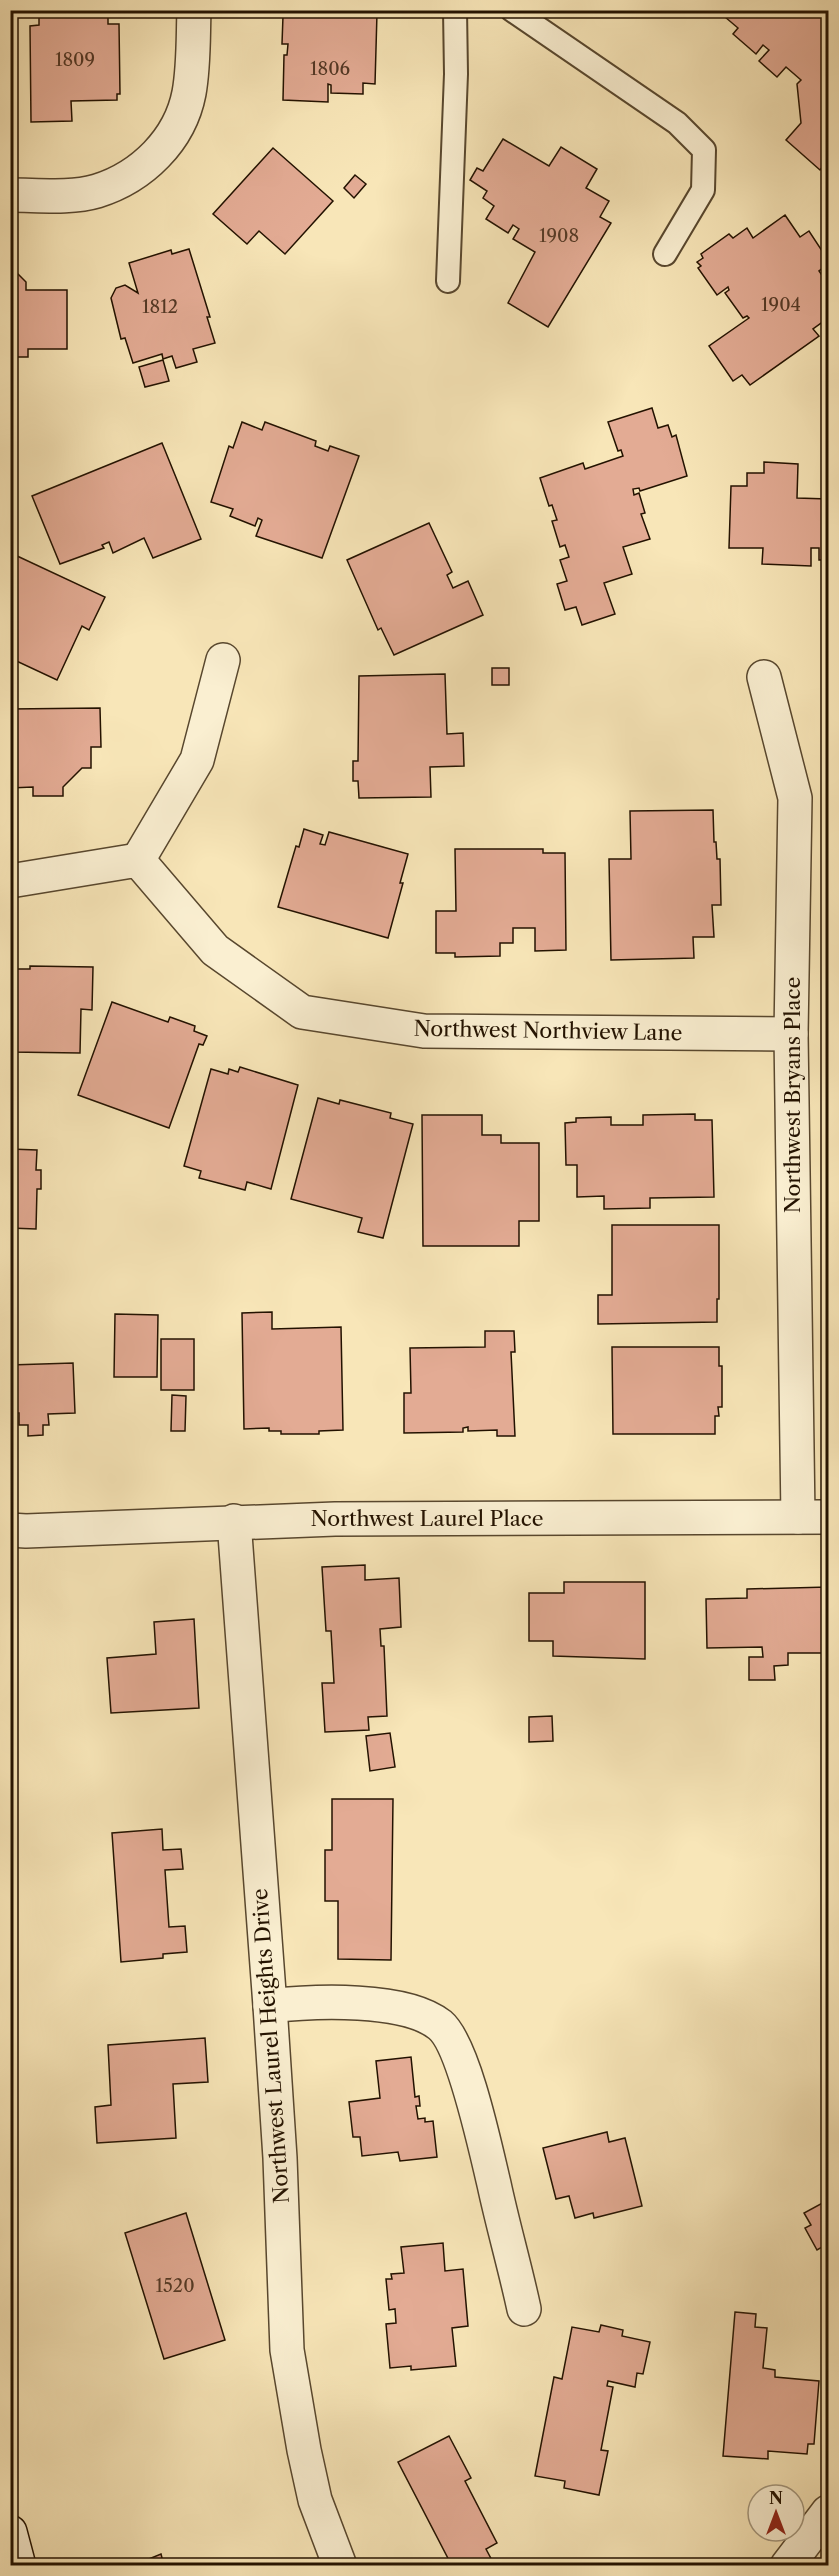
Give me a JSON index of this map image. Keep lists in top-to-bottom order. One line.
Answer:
{"streets":{"street":["Northwest Northview Lane","Northwest Bryans Place","Northwest Laurel Place","Northwest Laurel Heights Drive"]},"crossings":[["Northwest Northview Lane","Northwest Bryans Place"],["Northwest Bryans Place","Northwest Laurel Place"],["Northwest Laurel Place","Northwest Laurel Heights Drive"]],"house_numbers":["1809","1806","1908","1904","1812","1520"],"north":"top"}
